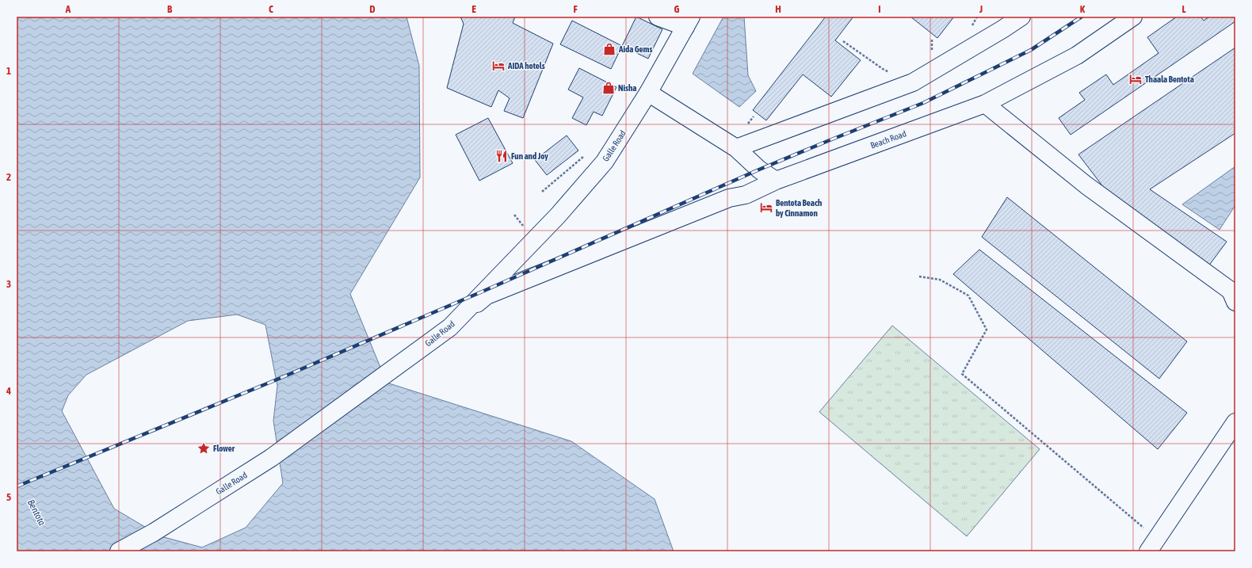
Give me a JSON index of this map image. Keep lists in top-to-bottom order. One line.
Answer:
{"streets":{"main road":["Beach Road","Galle Road"]},"crossings":[["Beach Road","Galle Road"]],"water":["Bentota"],"places":{"shop":["Aida Gems","Nisha"],"hotel":["AIDA hotels","Thaala Bentota","Bentota Beach by Cinnamon"],"restaurant":["Fun and Joy"],"place":["Flower"]},"grid":{"columns":["A","B","C","D","E","F","G","H","I","J","K","L"],"rows":["1","2","3","4","5"]}}
